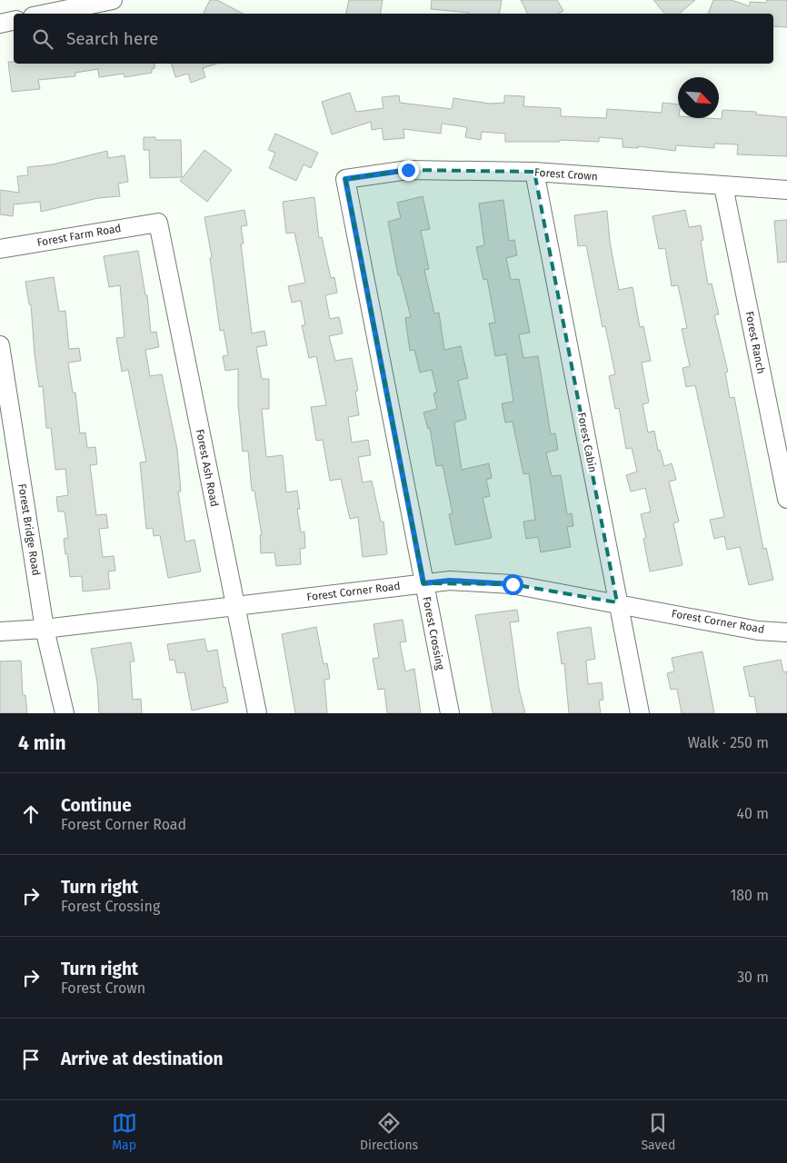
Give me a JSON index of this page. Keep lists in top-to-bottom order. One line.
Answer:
{"streets":{"street":["Forest Crown","Forest Farm Road","Forest Ranch","Forest Cabin","Forest Ash Road","Forest Bridge Road","Forest Corner Road","Forest Crossing"]},"crossings":[["Forest Crown","Forest Ranch"],["Forest Crown","Forest Cabin"],["Forest Crown","Forest Crossing"],["Forest Farm Road","Forest Ash Road"],["Forest Cabin","Forest Corner Road"],["Forest Ash Road","Forest Corner Road"],["Forest Bridge Road","Forest Corner Road"],["Forest Corner Road","Forest Crossing"]],"north":"bottom right","page":{"search":"Search here","heading":["4 min","Walk · 250 m"],"list":[["Continue","Forest Corner Road","40 m"],["Turn right","Forest Crossing","180 m"],["Turn right","Forest Crown","30 m"],"Arrive at destination"],"nav":["Map","Directions","Saved"]}}
